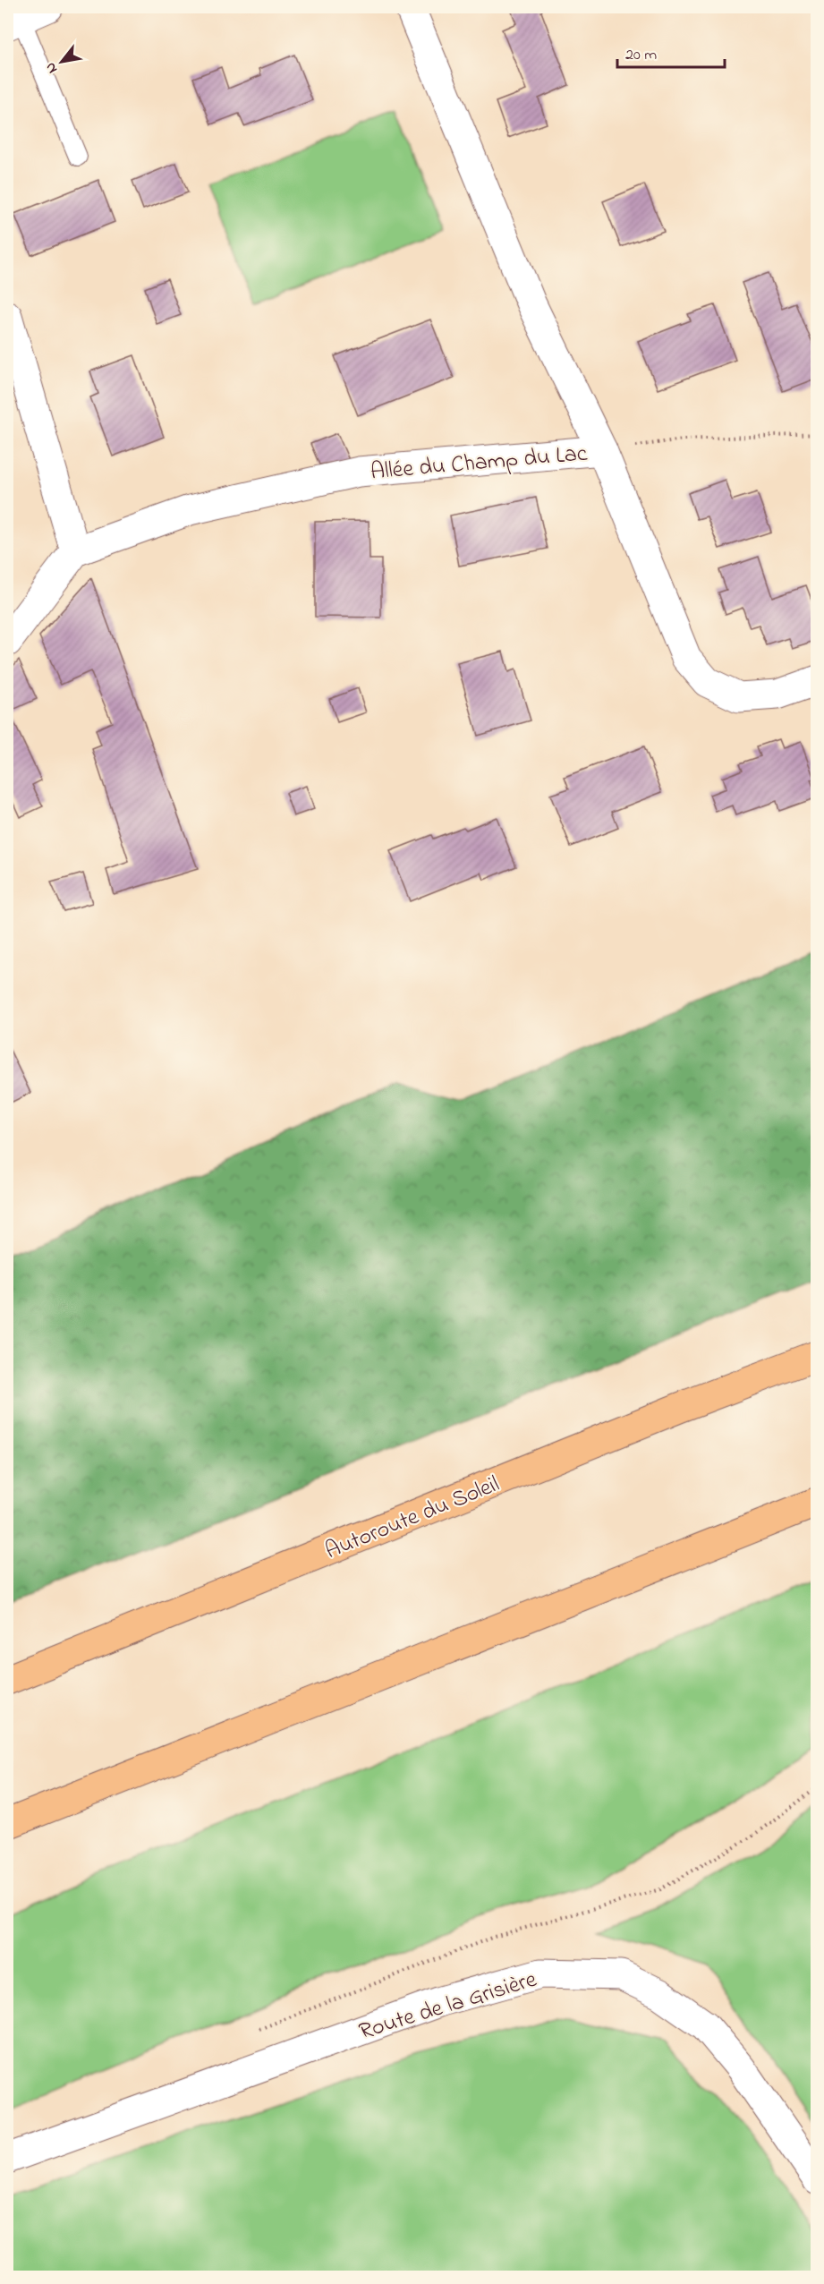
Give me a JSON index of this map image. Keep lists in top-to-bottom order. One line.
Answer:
{"streets":{"highway":["Autoroute du Soleil"],"street":["Allée du Champ du Lac","Route de la Grisière"]},"scale_bar":"20 m","north":"bottom left"}
